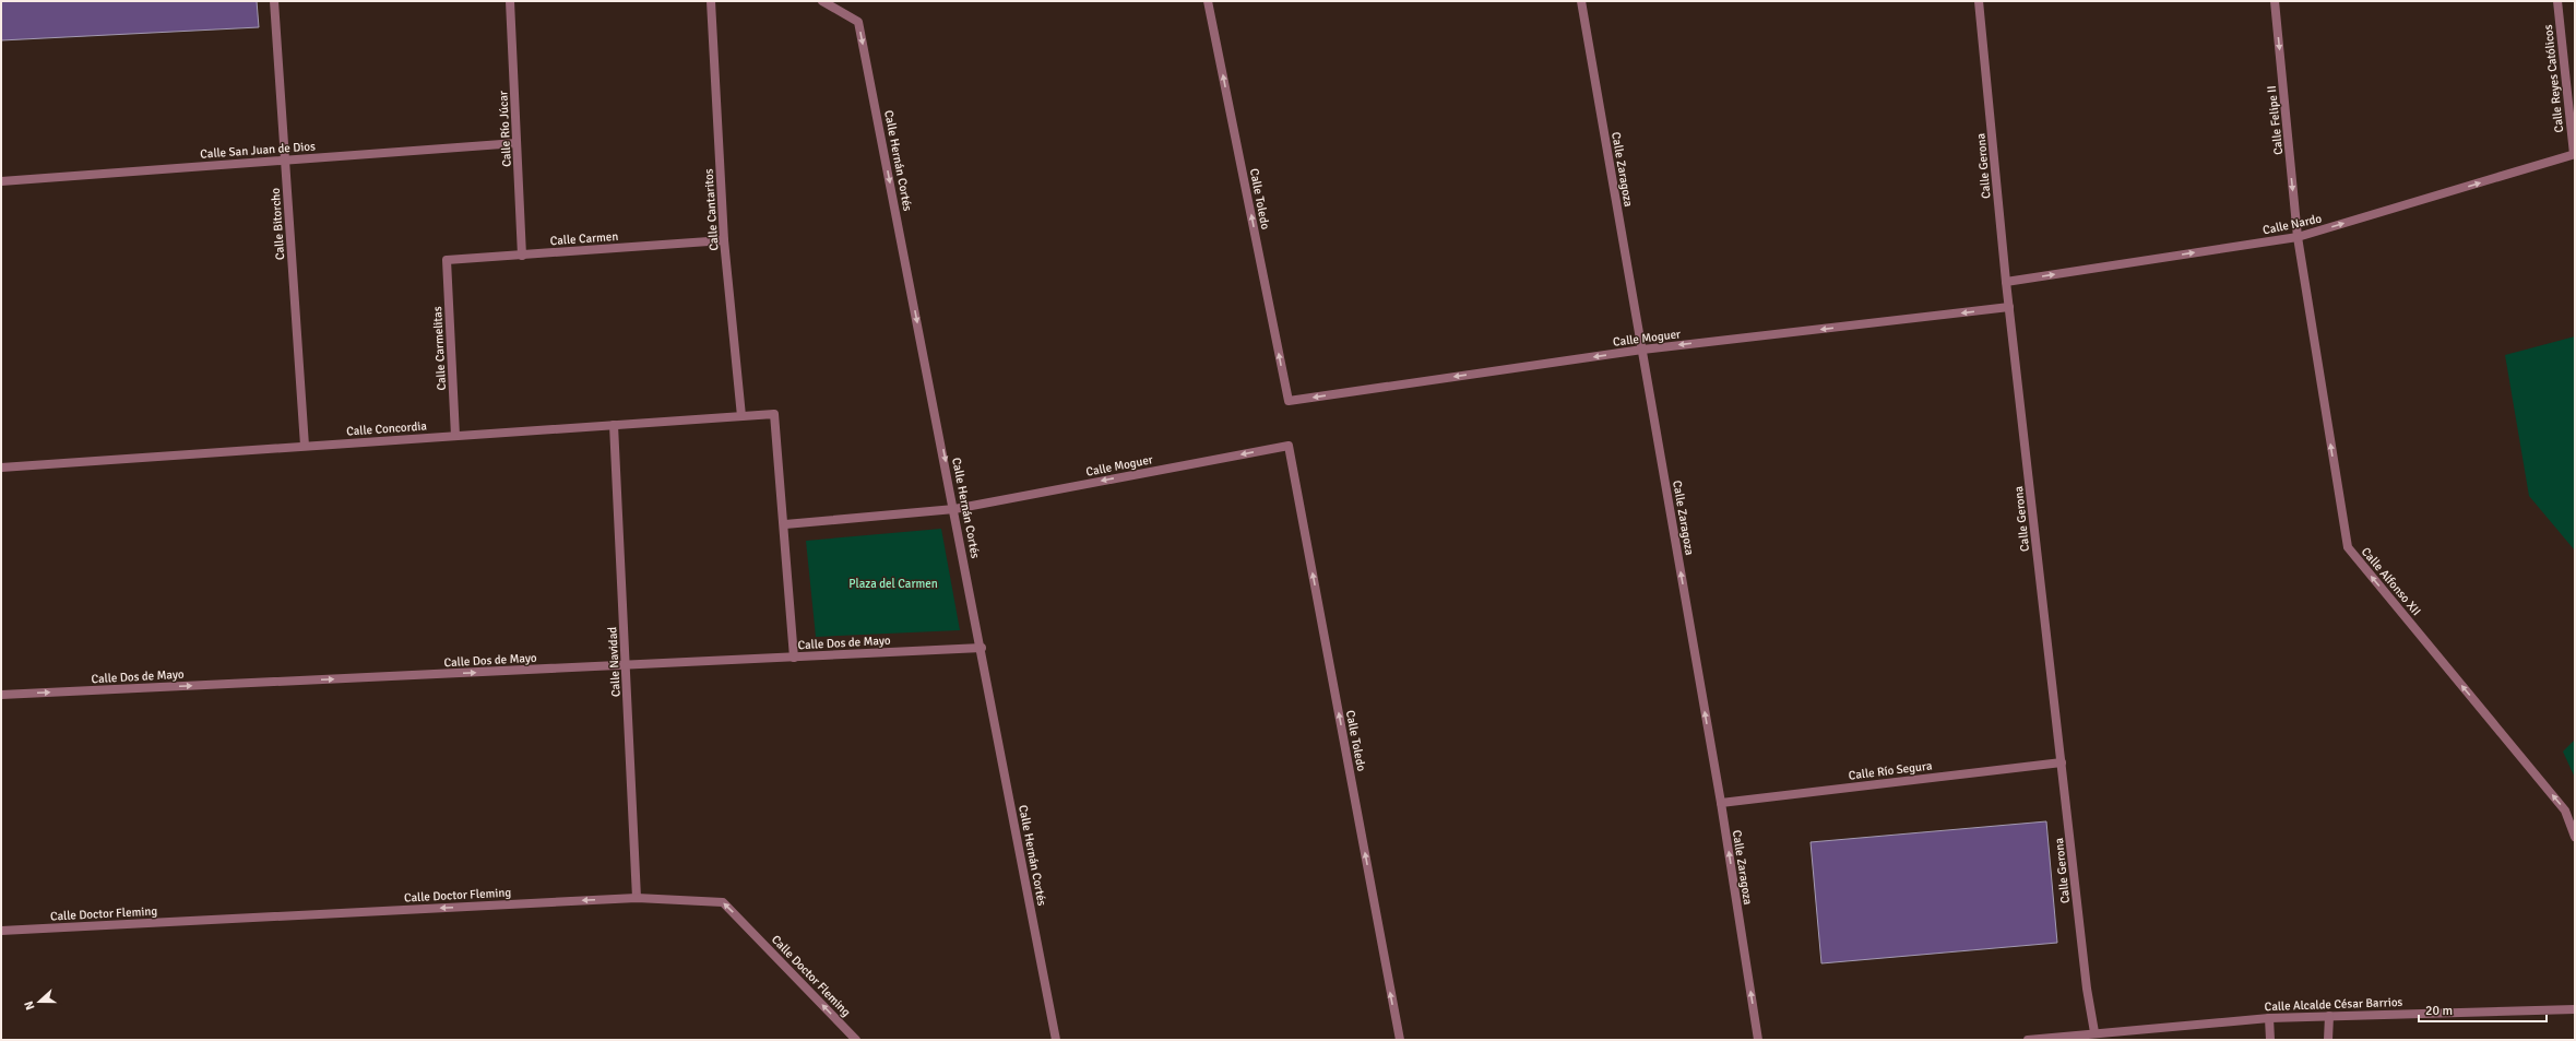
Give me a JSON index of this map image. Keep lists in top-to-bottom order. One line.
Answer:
{"streets":{"street":["Calle Reyes Católicos","Calle Felipe II","Calle Río Júcar","Calle San Juan de Dios","Calle Hernán Cortés","Calle Gerona","Calle Zaragoza","Calle Toledo","Calle Cantaritos","Calle Bitorcho","Calle Nardo","Calle Carmen","Calle Moguer","Calle Carmelitas","Calle Concordia","Calle Alfonso XII","Calle Dos de Mayo","Calle Navidad","Calle Río Segura","Calle Doctor Fleming","Calle Alcalde César Barrios"]},"crossings":[["Calle Reyes Católicos","Calle Nardo"],["Calle Felipe II","Calle Nardo"],["Calle Felipe II","Calle Alfonso XII"],["Calle Río Júcar","Calle San Juan de Dios"],["Calle Río Júcar","Calle Carmen"],["Calle San Juan de Dios","Calle Bitorcho"],["Calle Hernán Cortés","Calle Moguer"],["Calle Hernán Cortés","Calle Dos de Mayo"],["Calle Gerona","Calle Nardo"],["Calle Gerona","Calle Moguer"],["Calle Gerona","Calle Río Segura"],["Calle Gerona","Calle Alcalde César Barrios"],["Calle Zaragoza","Calle Moguer"],["Calle Zaragoza","Calle Río Segura"],["Calle Toledo","Calle Moguer"],["Calle Cantaritos","Calle Carmen"],["Calle Cantaritos","Calle Concordia"],["Calle Bitorcho","Calle Concordia"],["Calle Nardo","Calle Alfonso XII"],["Calle Carmen","Calle Carmelitas"],["Calle Carmelitas","Calle Concordia"],["Calle Concordia","Calle Navidad"],["Calle Dos de Mayo","Calle Navidad"],["Calle Navidad","Calle Doctor Fleming"]],"one_way":["Calle Felipe II","Calle Hernán Cortés","Calle Zaragoza","Calle Toledo","Calle Nardo","Calle Moguer","Calle Alfonso XII","Calle Dos de Mayo","Calle Doctor Fleming"],"parks":["Plaza del Carmen"],"scale_bar":"20 m","north":"left"}
